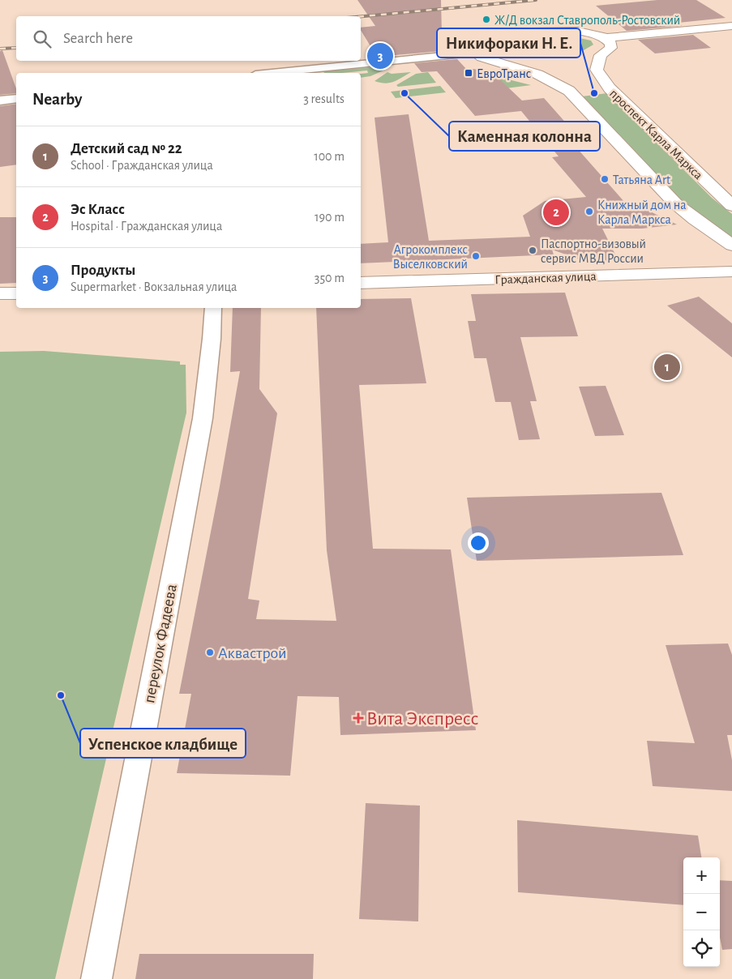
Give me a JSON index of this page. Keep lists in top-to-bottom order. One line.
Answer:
{"streets":{"main road":["проспект Карла Маркса","Гражданская улица"],"street":["переулок Фадеева"]},"places":{"other":["Ж/Д вокзал Ставрополь-Ростовский","Каменная колонна","Никифораки Н. Е.","Татьяна Art","Книжный дом на Карла Маркса","Паспортно-визовый сервис МВД России","Агрокомплекс Выселковский","Аквастрой","Успенское кладбище"],"transit":["ЕвроТранс"],"health":["Вита Экспресс"]},"page":{"search":"Search here","pins":["3","2","1"],"heading":["Nearby","3 results"],"list":[{"mark":"1","name":"Детский сад № 22","note":"School · Гражданская улица","value":"100 m"},{"mark":"2","name":"Эс Класс","note":"Hospital · Гражданская улица","value":"190 m"},{"mark":"3","name":"Продукты","note":"Supermarket · Вокзальная улица","value":"350 m"}],"map_buttons":["+","−"]}}
